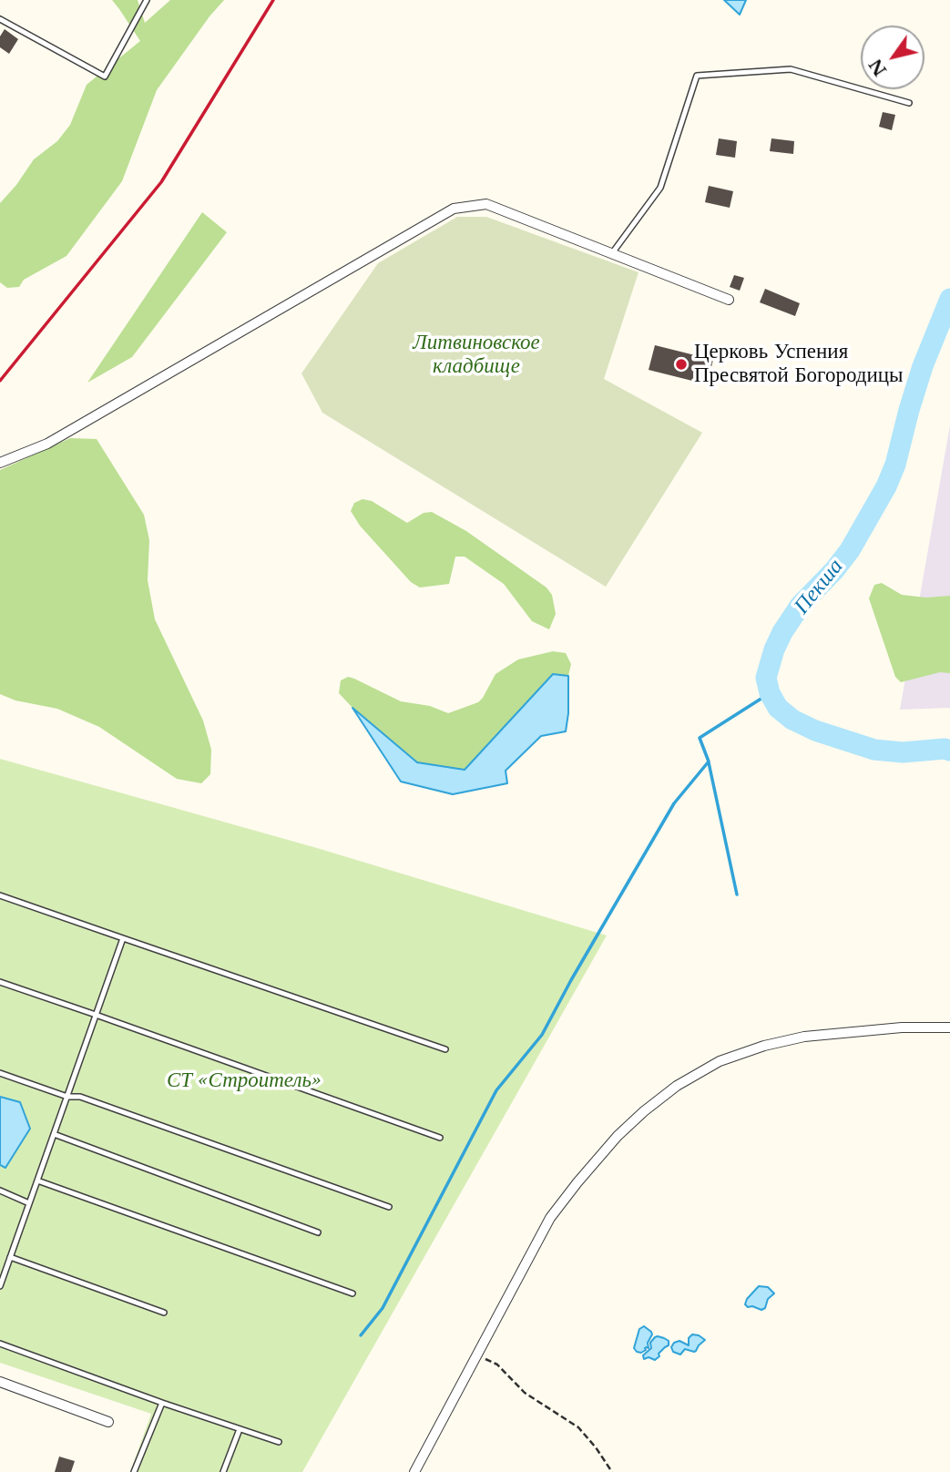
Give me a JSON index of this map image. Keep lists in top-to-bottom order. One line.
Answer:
{"water":["Пекша"],"parks":["Литвиновское кладбище","СТ «Строитель»"],"places":["Церковь Успения Пресвятой Богородицы"],"north":"bottom left"}
